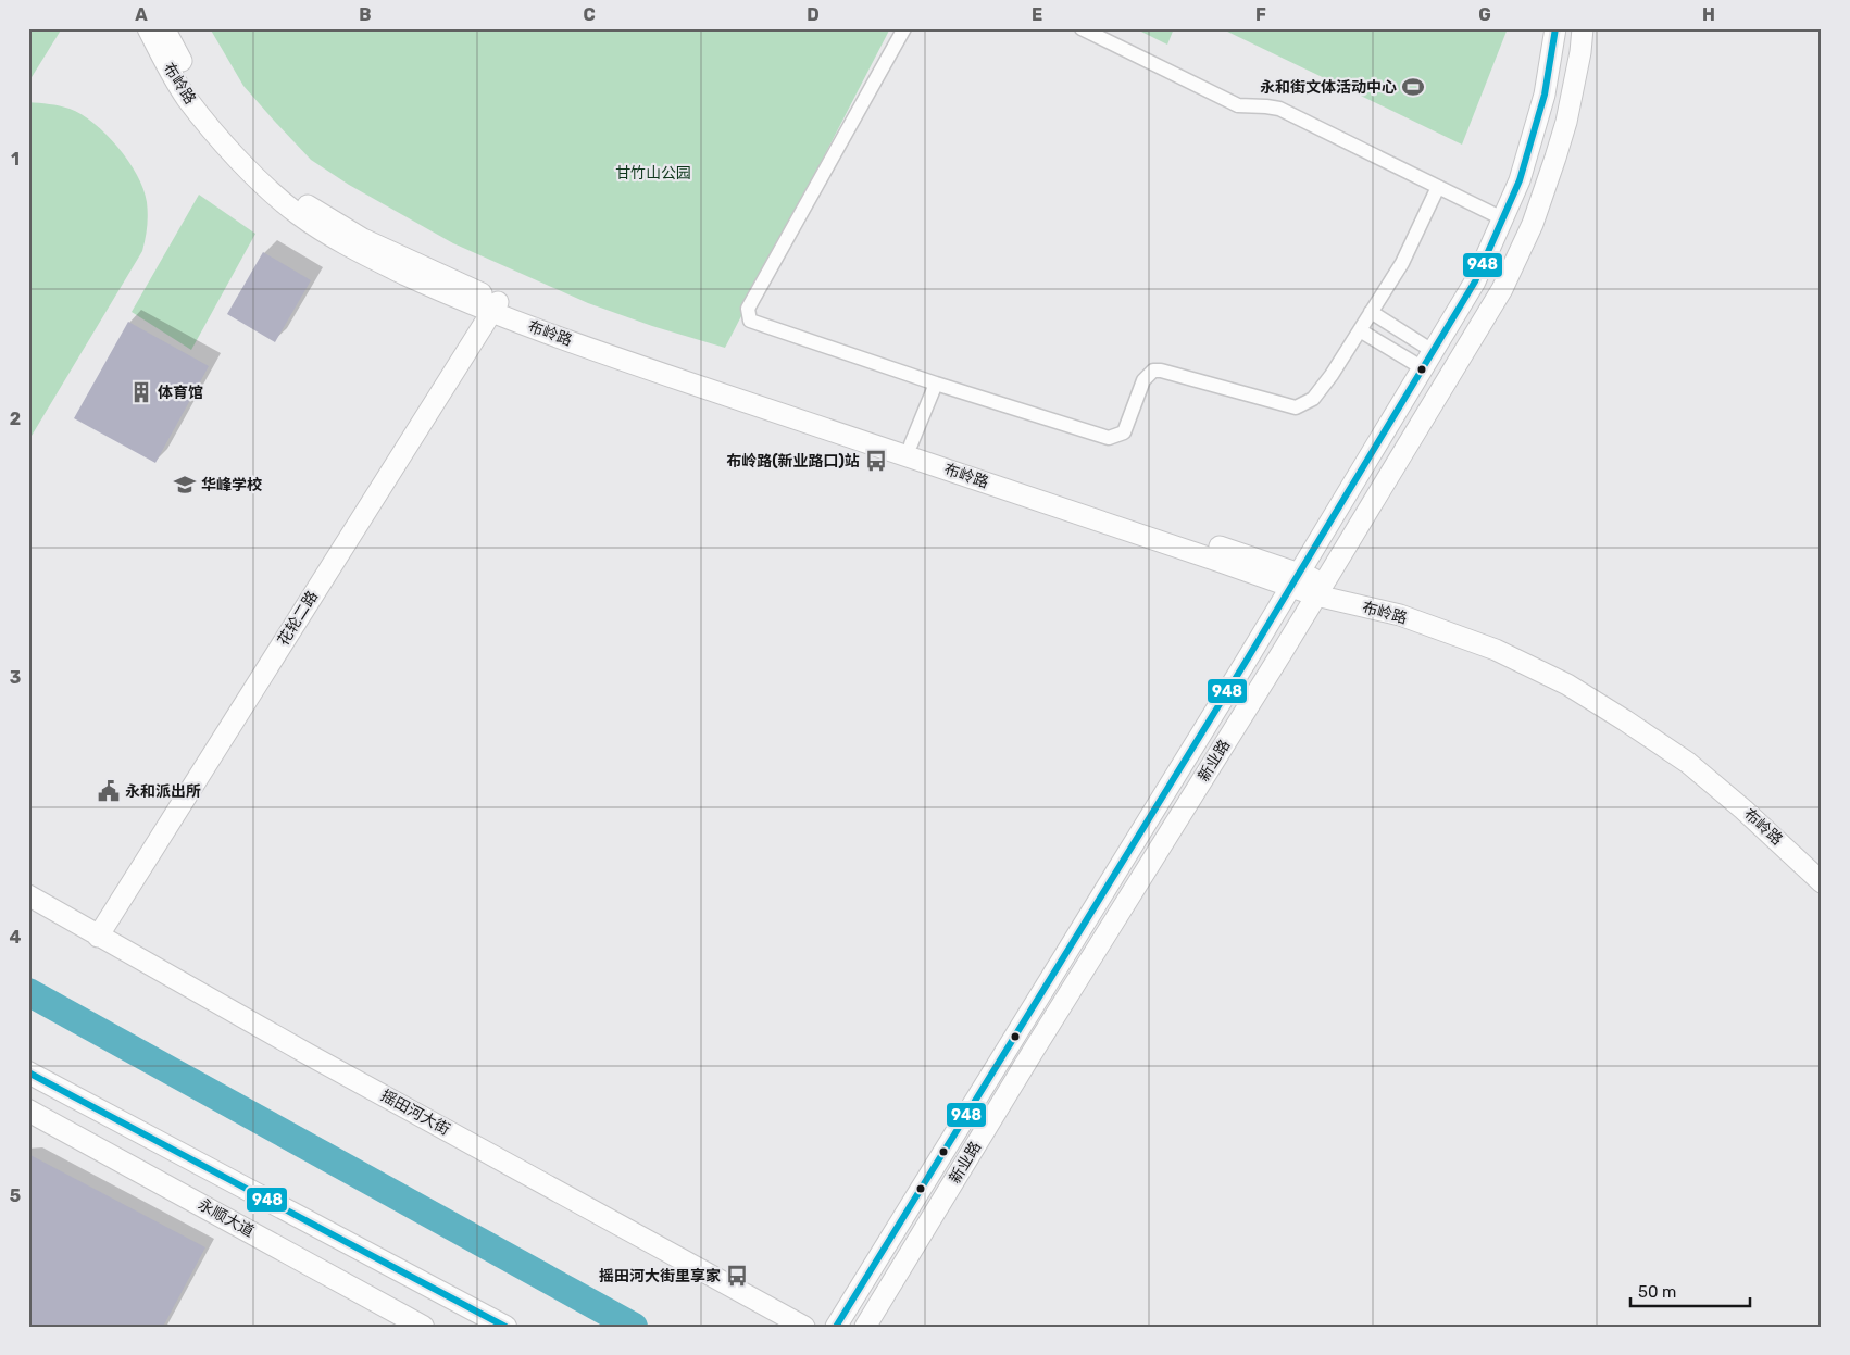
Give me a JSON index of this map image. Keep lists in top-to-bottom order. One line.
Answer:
{"streets":{"main road":["永顺大道"],"street":["布岭路","花轮二路","新业路","摇田河大街"]},"crossings":[["布岭路","花轮二路"],["布岭路","新业路"],["花轮二路","摇田河大街"]],"parks":["甘竹山公园"],"places":{"sports":["永和街文体活动中心"],"building":["体育馆"],"bus stop":["布岭路(新业路口)站","摇田河大街里享家"],"school or university":["华峰学校"],"public building":["永和派出所"]},"lines":["transit line 948"],"scale_bar":"50 m","grid":{"columns":["A","B","C","D","E","F","G","H"],"rows":["1","2","3","4","5"]}}
